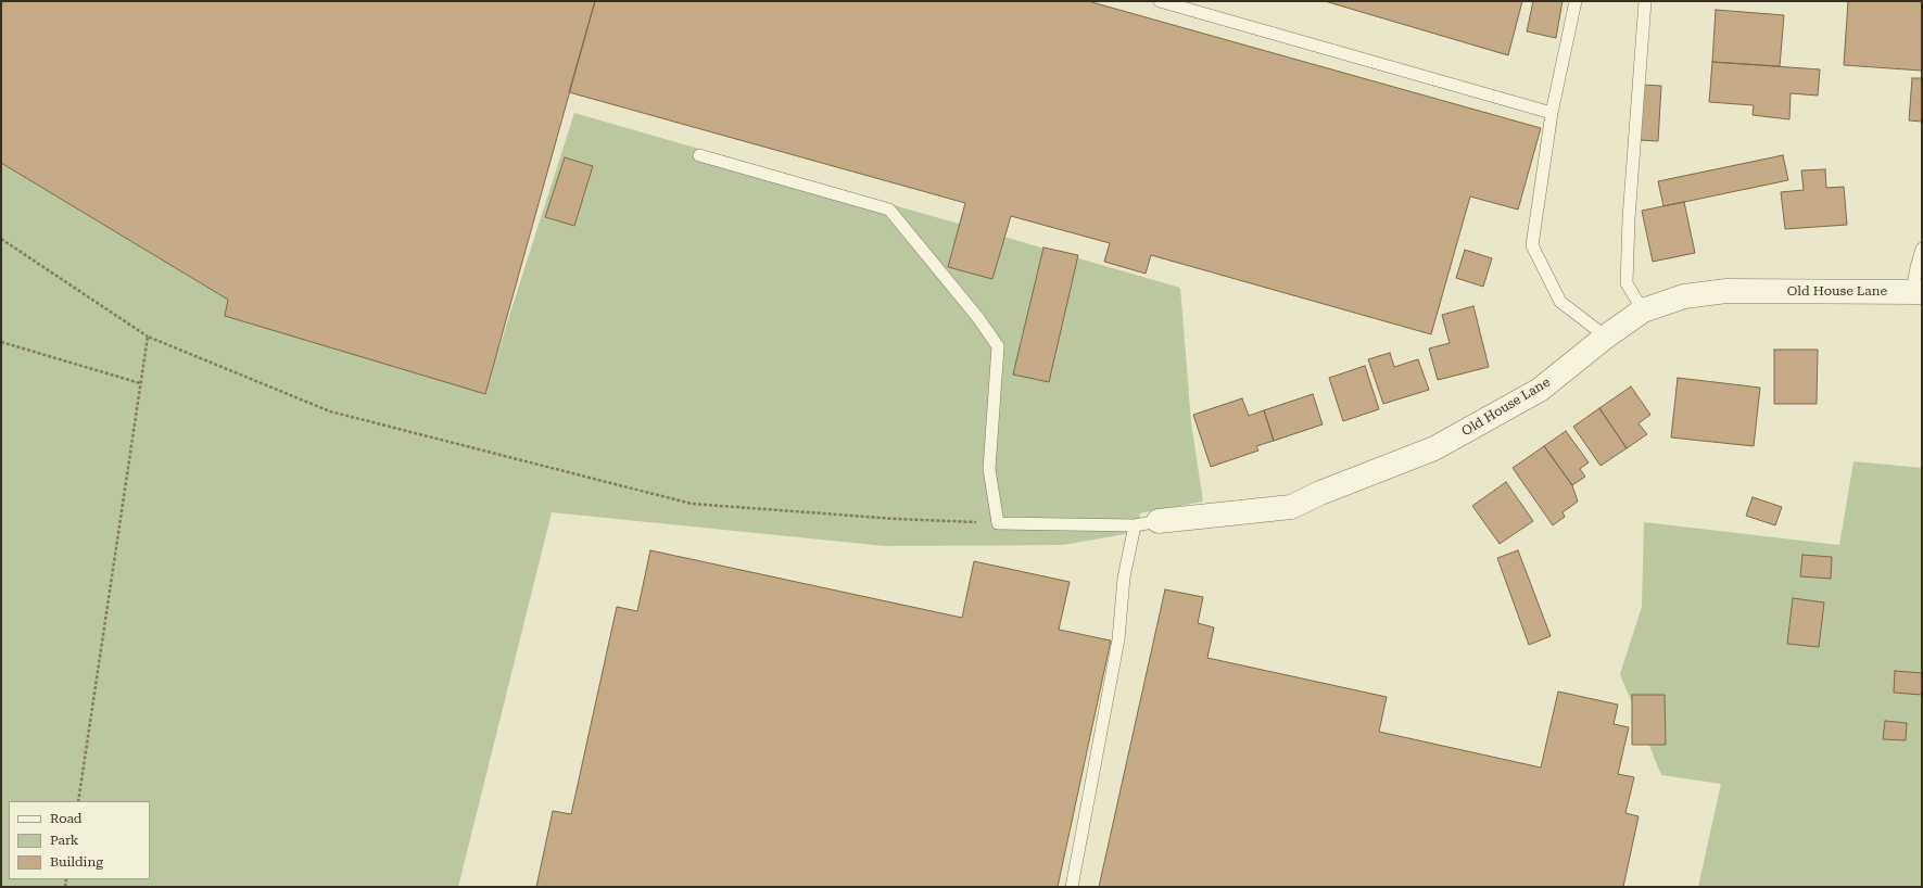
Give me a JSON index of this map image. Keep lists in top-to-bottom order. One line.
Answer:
{"streets":{"street":["Old House Lane"]},"legend":["Road","Park","Building"]}
